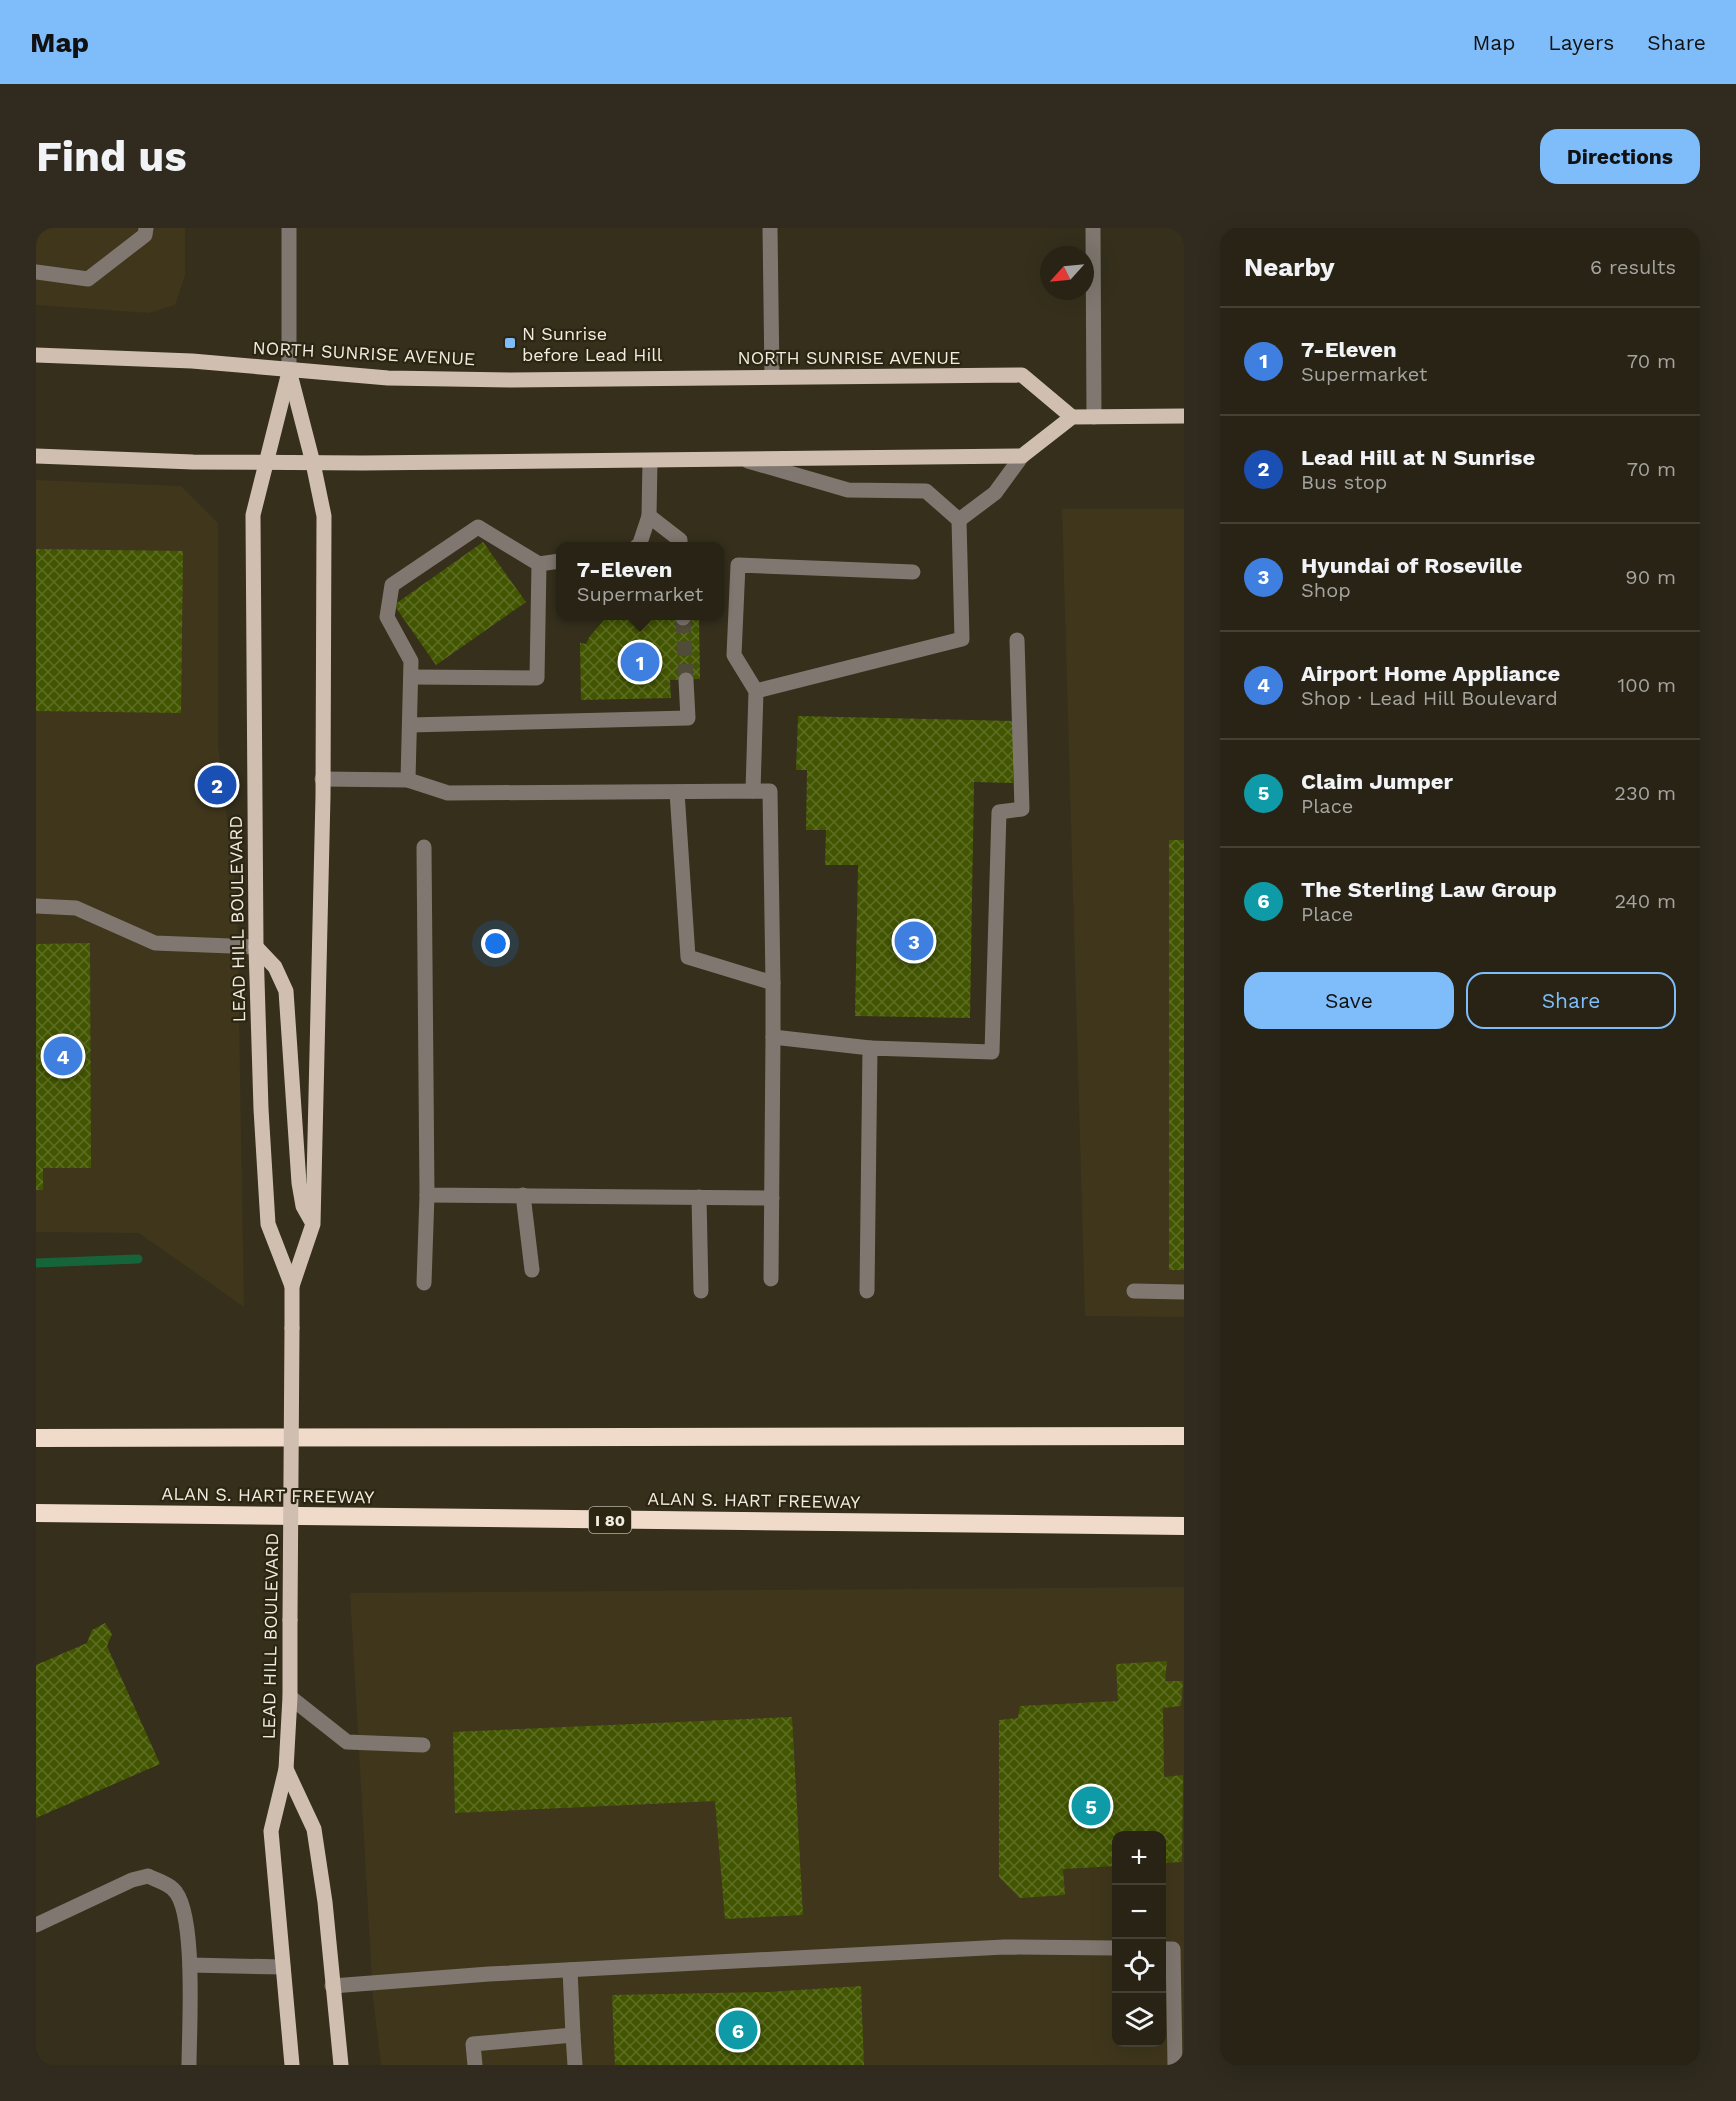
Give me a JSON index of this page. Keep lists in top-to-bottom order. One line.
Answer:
{"streets":{"highway":["ALAN S. HART FREEWAY","I 80"],"main road":["NORTH SUNRISE AVENUE","LEAD HILL BOULEVARD"]},"crossings":[["NORTH SUNRISE AVENUE","LEAD HILL BOULEVARD"]],"places":{"transit":["N Sunrise before Lead Hill"]},"north":"bottom left","page":{"header":"Map","nav":["Map","Layers","Share"],"buttons":["Directions",["Save","Share"]],"title":"Find us","heading":["Nearby","6 results"],"list":[{"mark":"1","name":"7-Eleven","note":"Supermarket","value":"70 m"},{"mark":"2","name":"Lead Hill at N Sunrise","note":"Bus stop","value":"70 m"},{"mark":"3","name":"Hyundai of Roseville","note":"Shop","value":"90 m"},{"mark":"4","name":"Airport Home Appliance","note":"Shop · Lead Hill Boulevard","value":"100 m"},{"mark":"5","name":"Claim Jumper","note":"Place","value":"230 m"},{"mark":"6","name":"The Sterling Law Group","note":"Place","value":"240 m"}],"popup":["7-Eleven","Supermarket"],"pins":["1","2","3","4","5","6"],"map_buttons":["+","−"]}}
